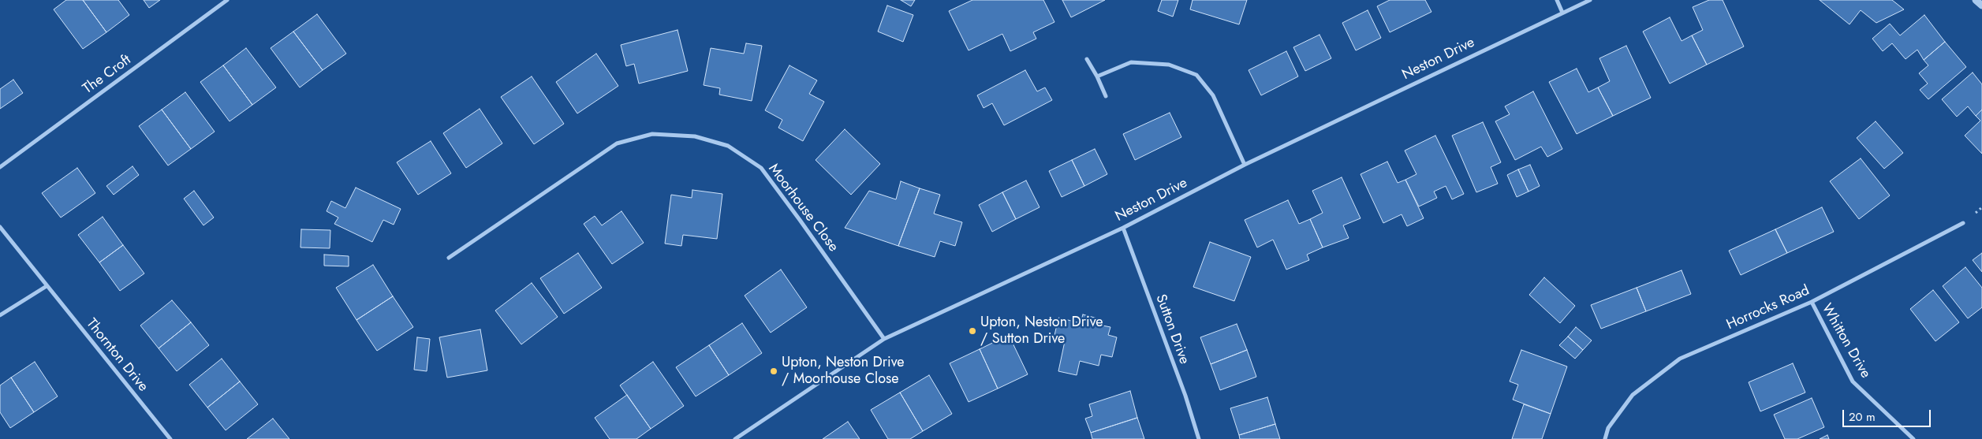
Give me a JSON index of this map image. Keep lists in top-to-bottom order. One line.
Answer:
{"streets":{"street":["Neston Drive","The Croft","Moorhouse Close","Horrocks Road","Sutton Drive","Whitton Drive","Thornton Drive"]},"crossings":[["Neston Drive","Moorhouse Close"],["Neston Drive","Sutton Drive"],["Horrocks Road","Whitton Drive"]],"places":["Upton, Neston Drive / Sutton Drive","Upton, Neston Drive / Moorhouse Close"],"scale_bar":"20 m"}
